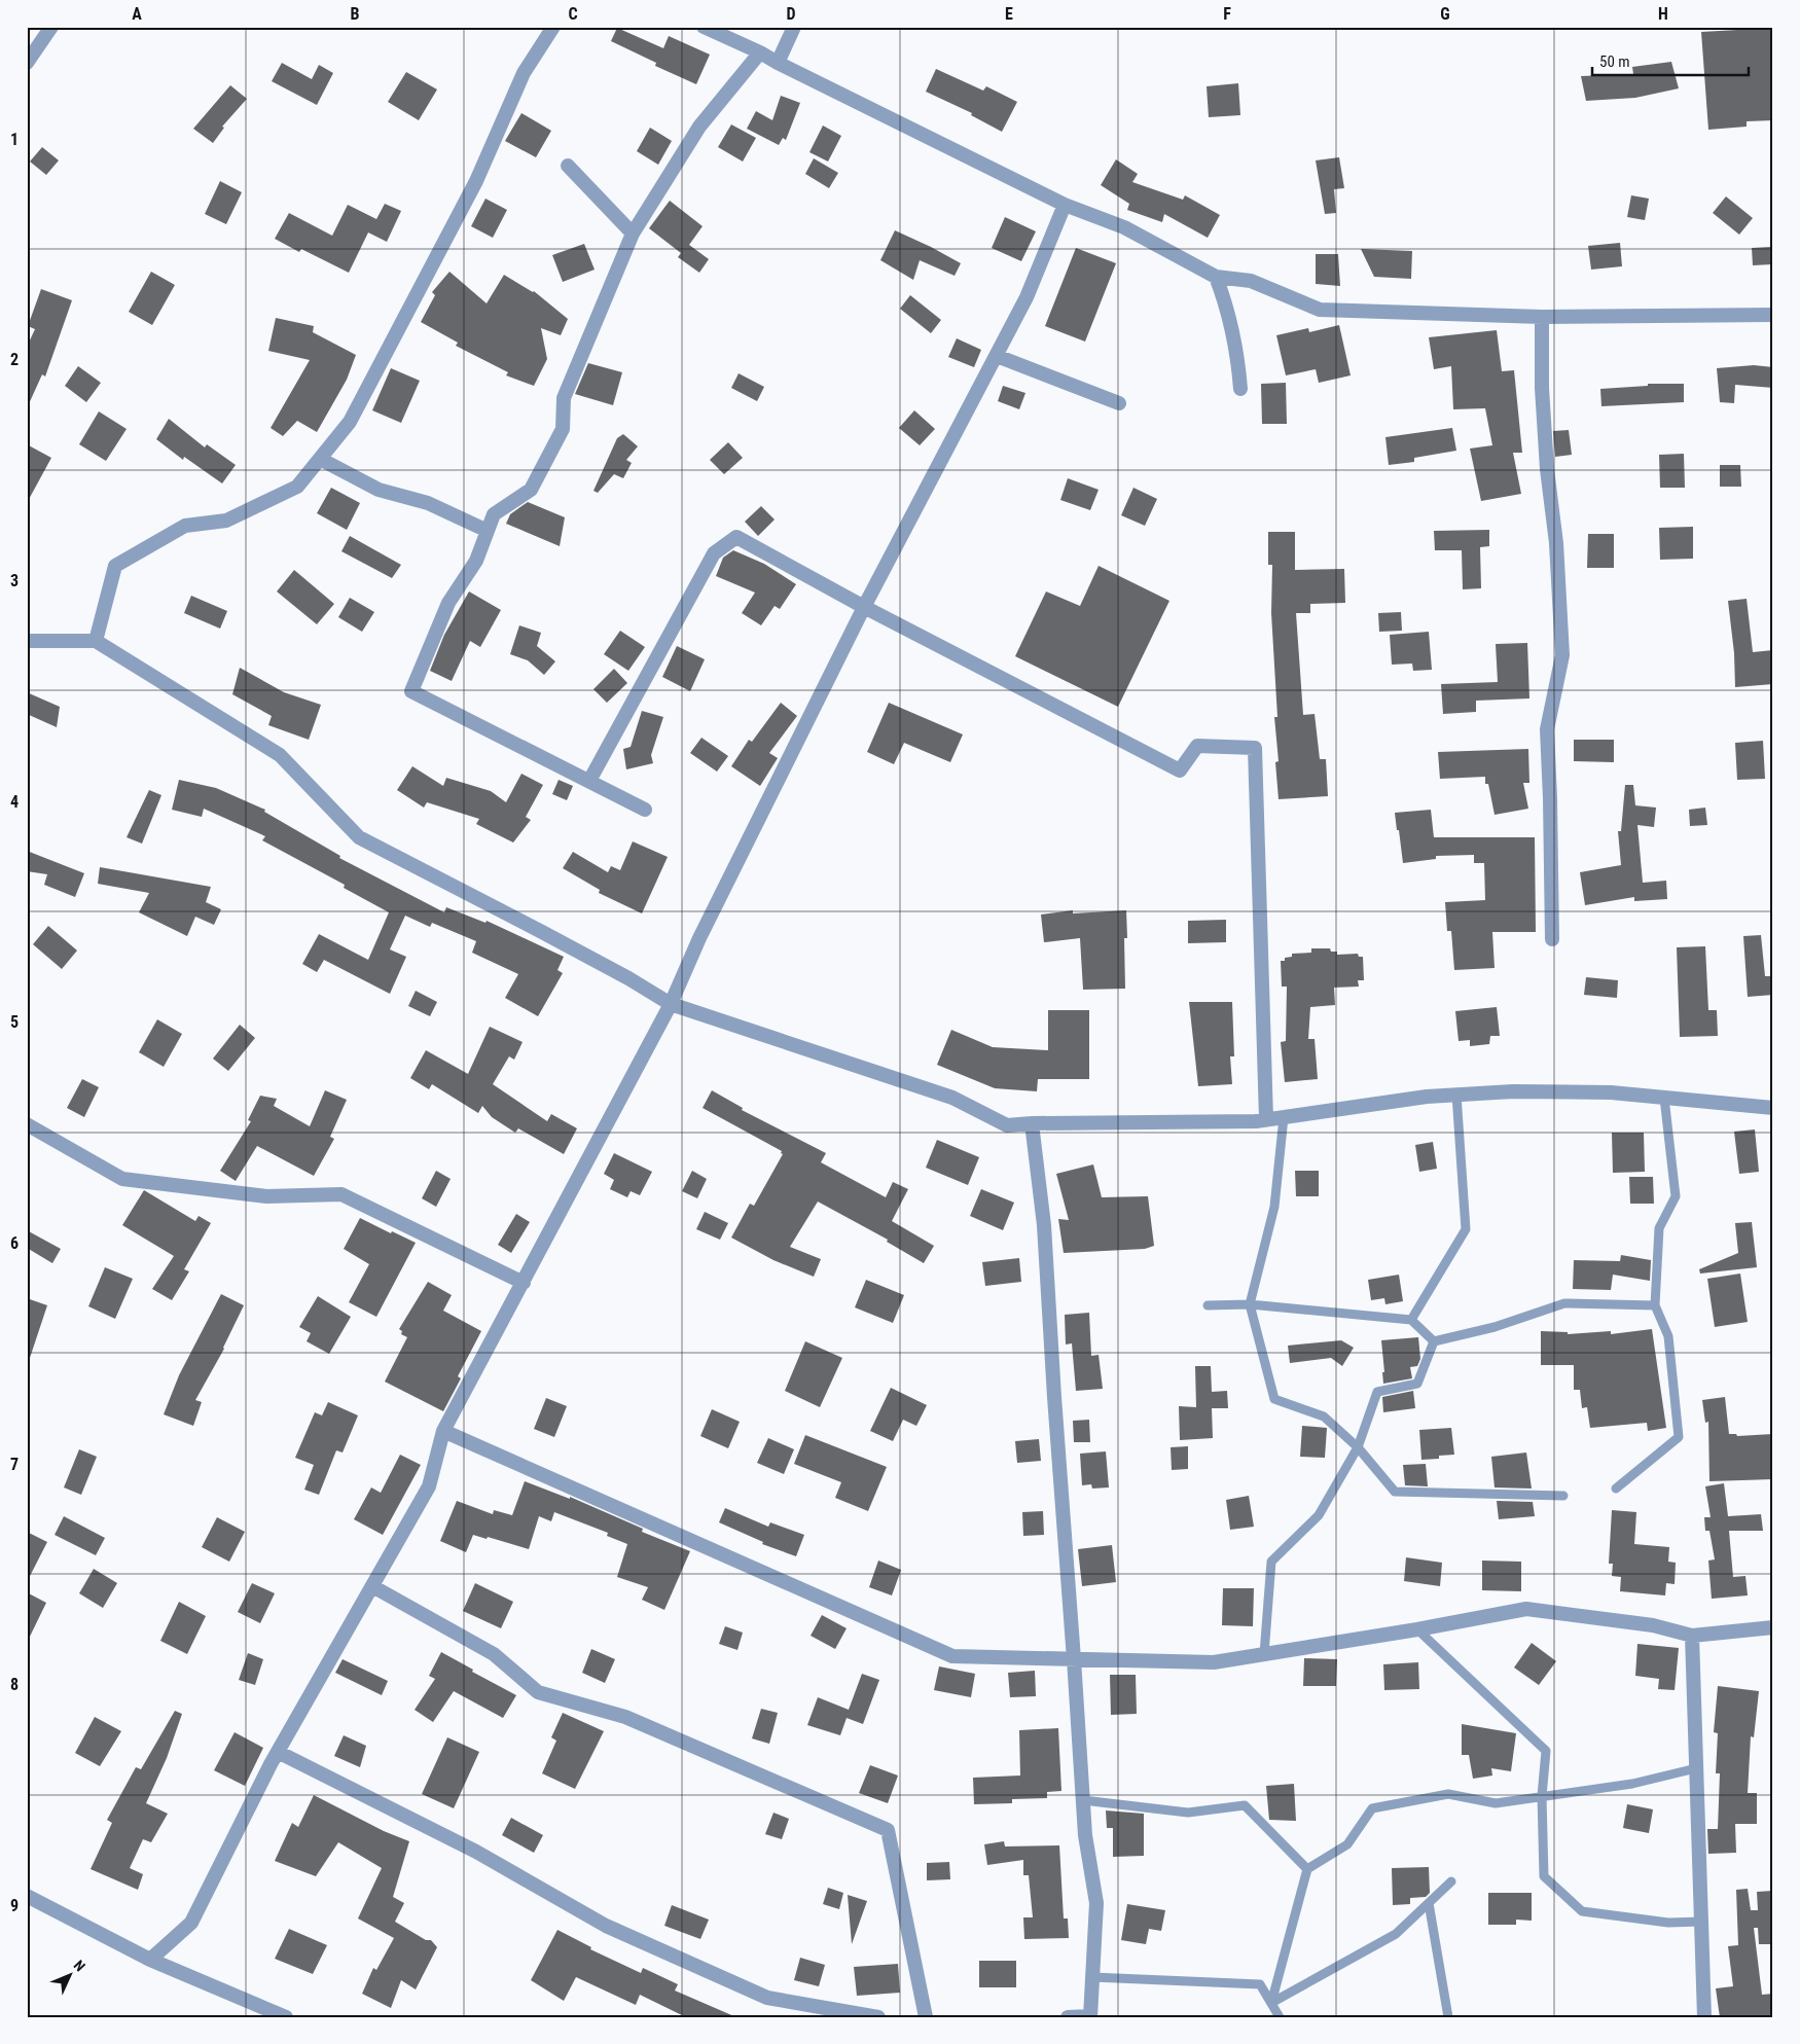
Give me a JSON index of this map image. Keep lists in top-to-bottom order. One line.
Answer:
{"scale_bar":"50 m","north":"top right","grid":{"columns":["A","B","C","D","E","F","G","H"],"rows":["1","2","3","4","5","6","7","8","9"]}}
